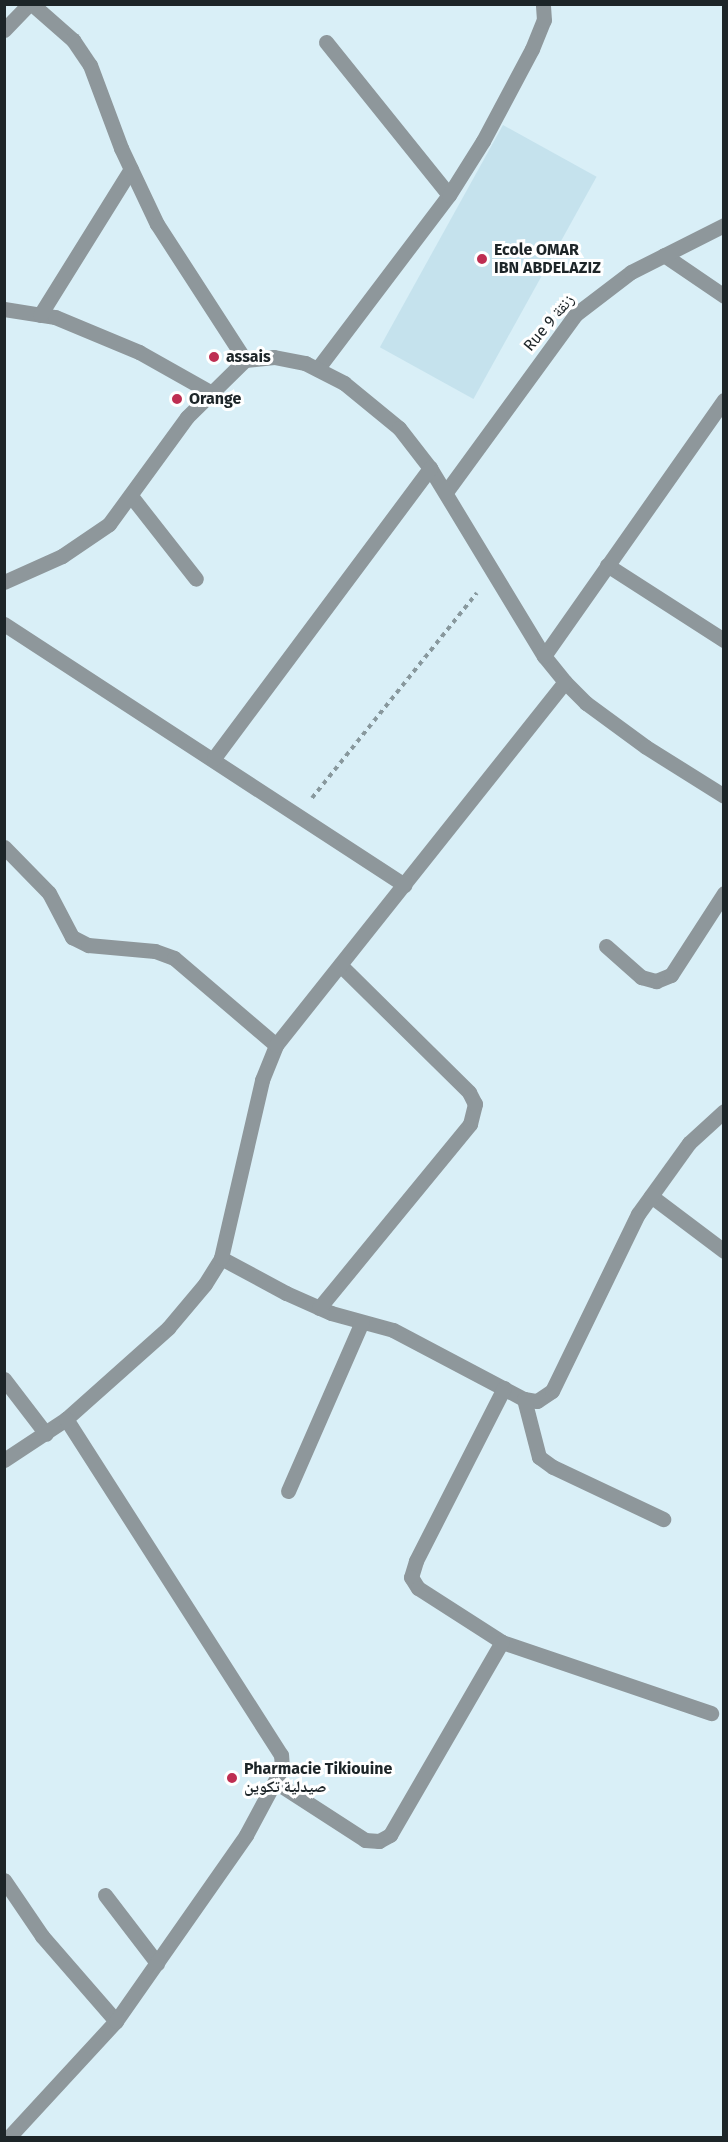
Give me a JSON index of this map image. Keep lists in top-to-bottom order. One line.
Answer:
{"streets":{"street":["Rue 9 زنقة"]},"places":["Ecole OMAR IBN ABDELAZIZ","assais","Orange","Pharmacie Tikiouine صيدلية تكوين"]}
